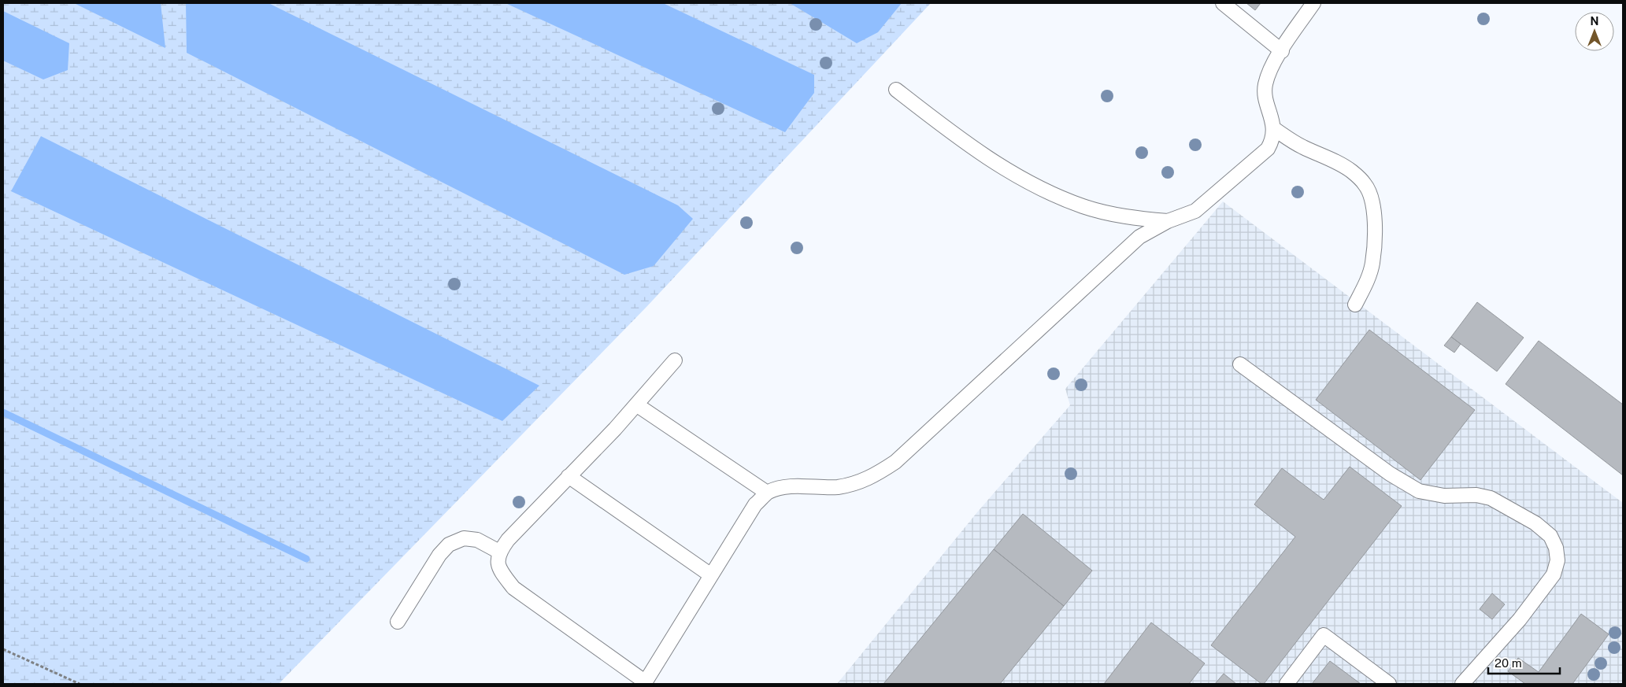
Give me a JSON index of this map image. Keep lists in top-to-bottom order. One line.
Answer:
{"scale_bar":"20 m","north":"top"}
